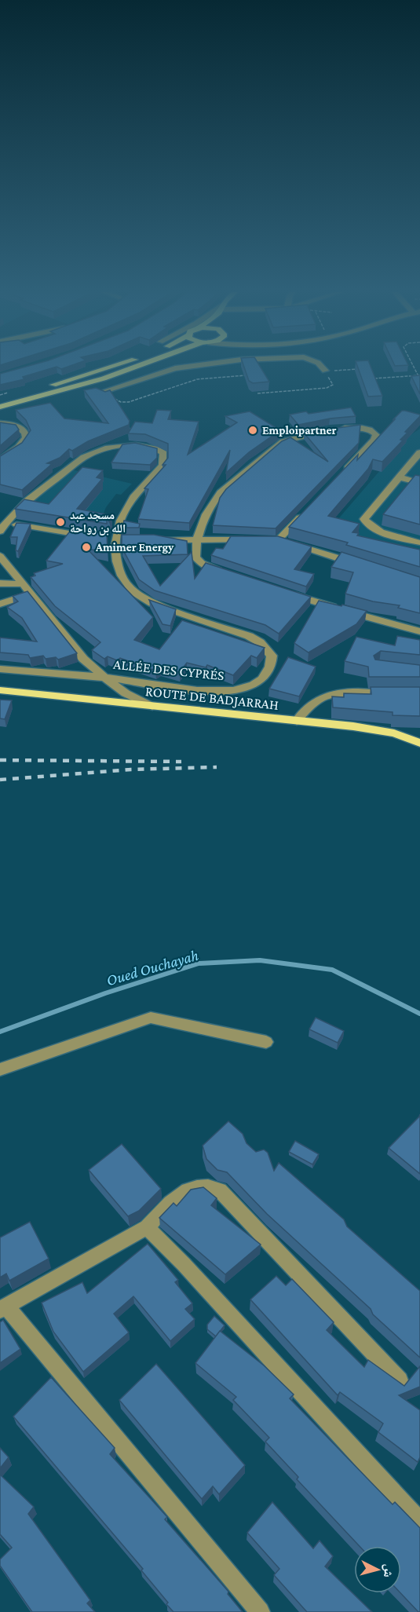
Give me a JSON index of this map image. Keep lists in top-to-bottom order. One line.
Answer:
{"streets":{"main road":["ROUTE DE BADJARRAH"],"street":["ALLÉE DES CYPRÉS"]},"water":["Oued Ouchayah"],"places":["Emploipartner","مسجد عبد الله بن رواحة","Amimer Energy"],"north":"right"}
